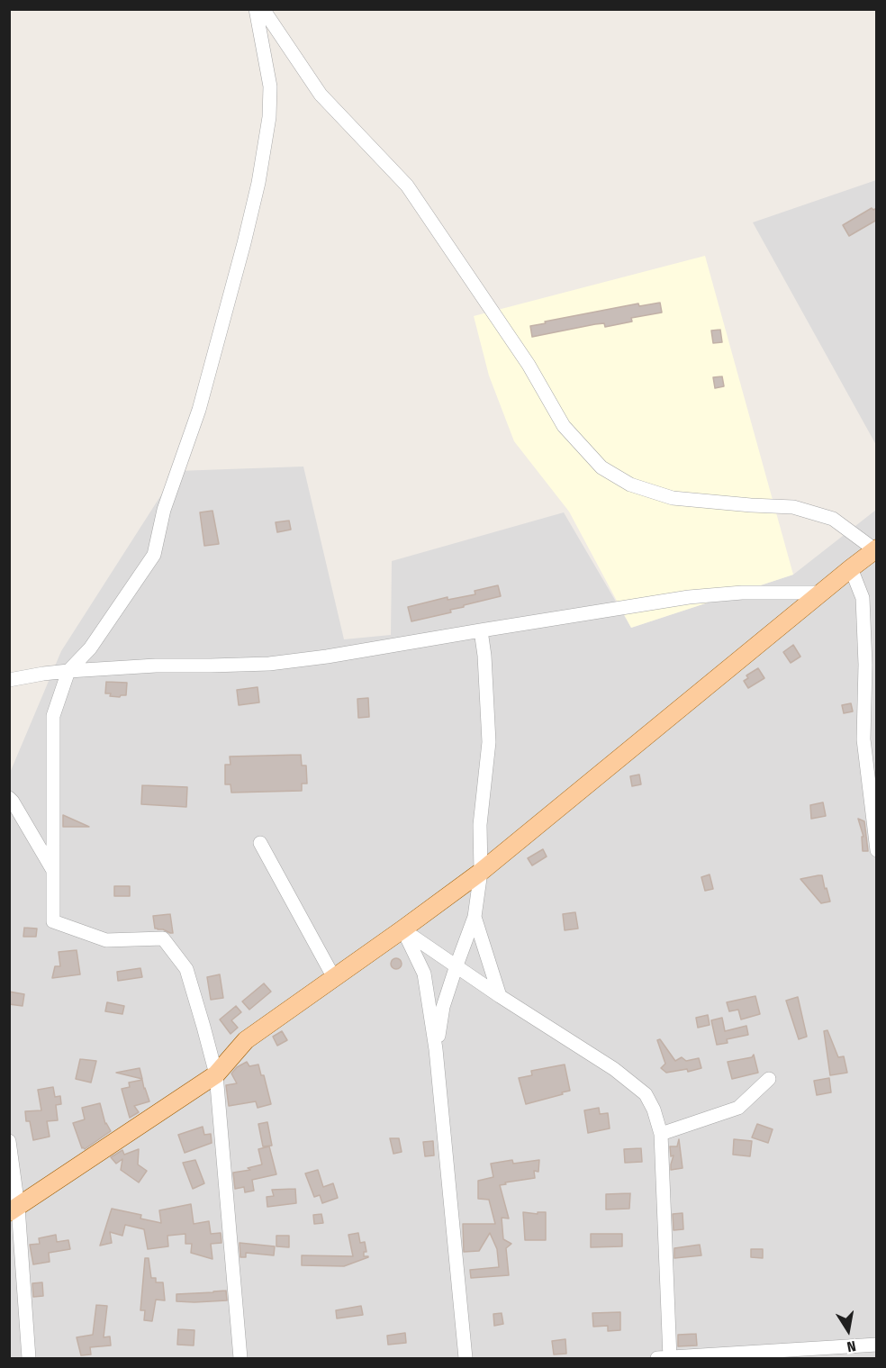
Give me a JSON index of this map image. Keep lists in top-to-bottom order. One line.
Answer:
{"north":"bottom"}
